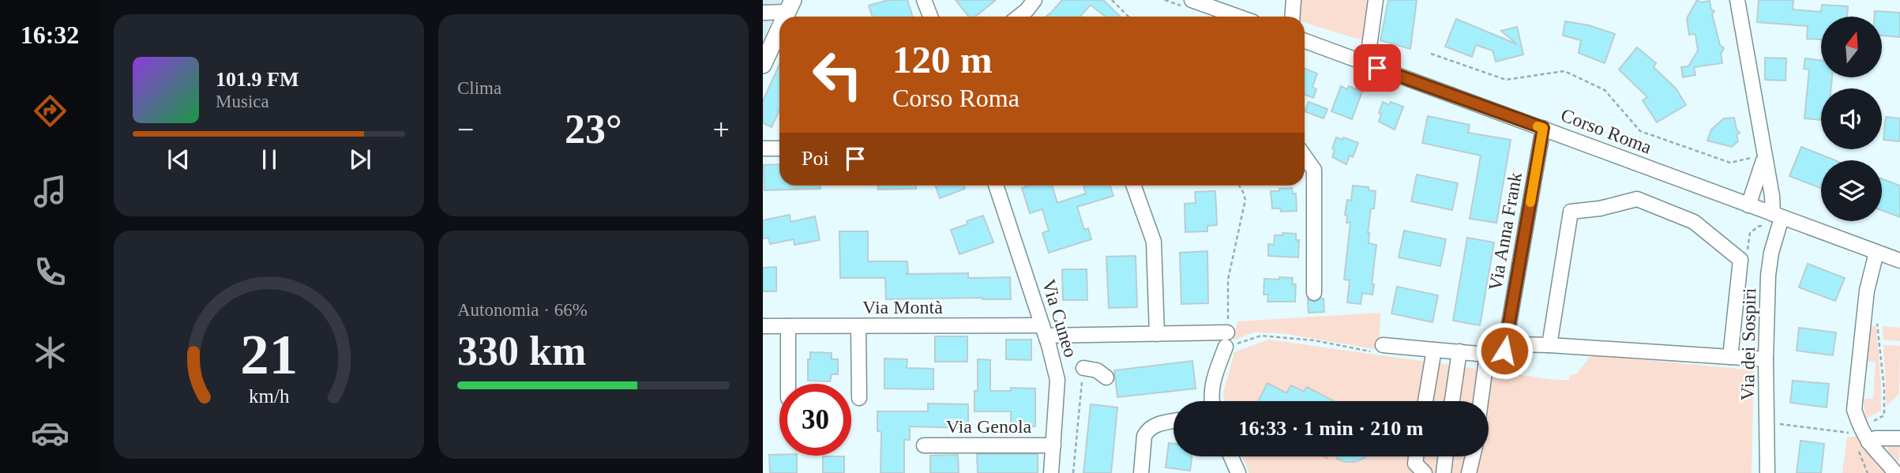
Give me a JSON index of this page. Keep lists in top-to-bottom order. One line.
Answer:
{"streets":{"street":["Corso Roma","Via Anna Frank","Via Montà","Via Cuneo","Via dei Sospiri","Via Genola"]},"crossings":[["Corso Roma","Via Anna Frank"],["Corso Roma","Via dei Sospiri"],["Via Montà","Via Cuneo"],["Via Cuneo","Via Genola"]],"north":"top","page":{"tabs":"16:32","tile":["Clima",["Autonomia · 66%","330 km"]],"turn":["120 m","Corso Roma"],"song":["101.9 FM","Musica"],"heat":["−","23°","+"],"then":"Poi","limit":"30","trip":"16:33 · 1 min · 210 m","gauge":["21","km/h"]}}
